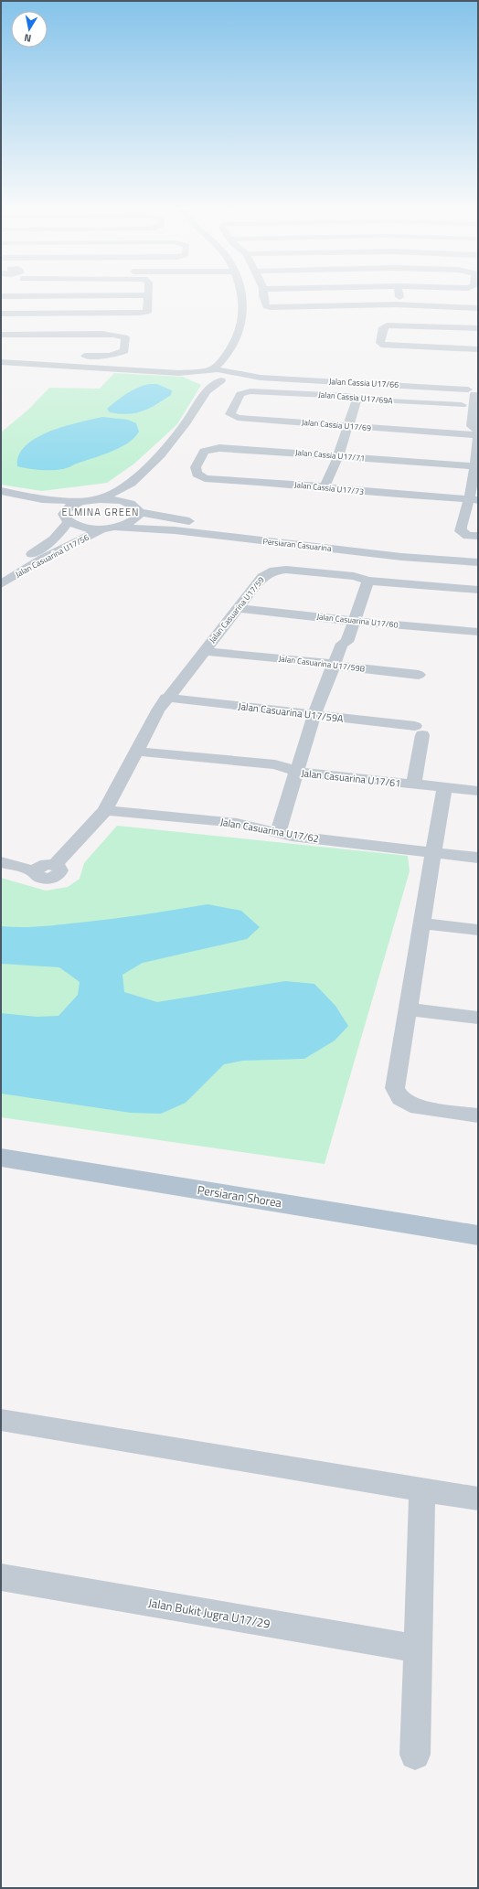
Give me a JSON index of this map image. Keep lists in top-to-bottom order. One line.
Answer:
{"streets":{"main road":["Persiaran Shorea"],"street":["Jalan Cassia U17/66","Jalan Cassia U17/69A","Jalan Cassia U17/69","Jalan Cassia U17/71","Jalan Cassia U17/73","Persiaran Casuarina","Jalan Casuarina U17/56","Jalan Casuarina U17/59","Jalan Casuarina U17/60","Jalan Casuarina U17/59B","Jalan Casuarina U17/59A","Jalan Casuarina U17/61","Jalan Casuarina U17/62","Jalan Bukit Jugra U17/29"]},"crossings":[["Jalan Cassia U17/69A","Jalan Cassia U17/69"],["Jalan Cassia U17/71","Jalan Cassia U17/73"],["Jalan Casuarina U17/59","Jalan Casuarina U17/60"],["Jalan Casuarina U17/59","Jalan Casuarina U17/59B"],["Jalan Casuarina U17/59","Jalan Casuarina U17/59A"],["Jalan Casuarina U17/59","Jalan Casuarina U17/61"],["Jalan Casuarina U17/59","Jalan Casuarina U17/62"],["Jalan Casuarina U17/59A","Jalan Casuarina U17/61"]],"districts":["ELMINA GREEN"],"north":"bottom"}
